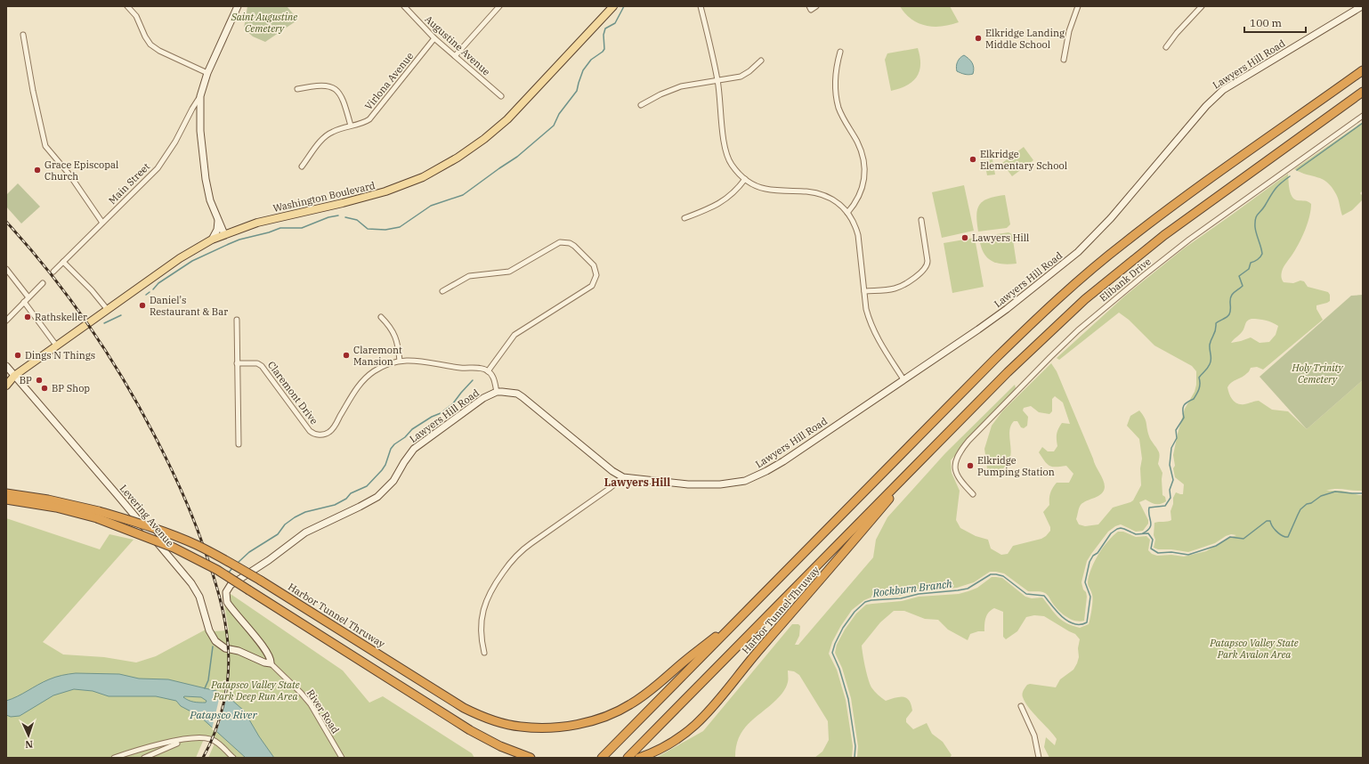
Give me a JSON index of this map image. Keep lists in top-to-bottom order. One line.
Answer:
{"streets":{"highway":["Harbor Tunnel Thruway"],"main road":["Washington Boulevard"],"street":["Augustine Avenue","Lawyers Hill Road","Virlona Avenue","Main Street","Elibank Drive","Claremont Drive","Levering Avenue","River Road"]},"crossings":[["Augustine Avenue","Virlona Avenue"],["Lawyers Hill Road","Levering Avenue"],["Lawyers Hill Road","River Road"],["Washington Boulevard","Levering Avenue"],["Levering Avenue","River Road"]],"districts":["Lawyers Hill"],"water":["Rockburn Branch","Patapsco River"],"parks":["Saint Augustine Cemetery","Holy Trinity Cemetery","Patapsco Valley State Park Avalon Area","Patapsco Valley State Park Deep Run Area"],"places":["Elkridge Landing Middle School","Elkridge Elementary School","Grace Episcopal Church","Lawyers Hill","Daniel's Restaurant & Bar","Rathskeller","Dings N Things","Claremont Mansion","BP","BP Shop","Elkridge Pumping Station"],"scale_bar":"100 m","north":"bottom"}
